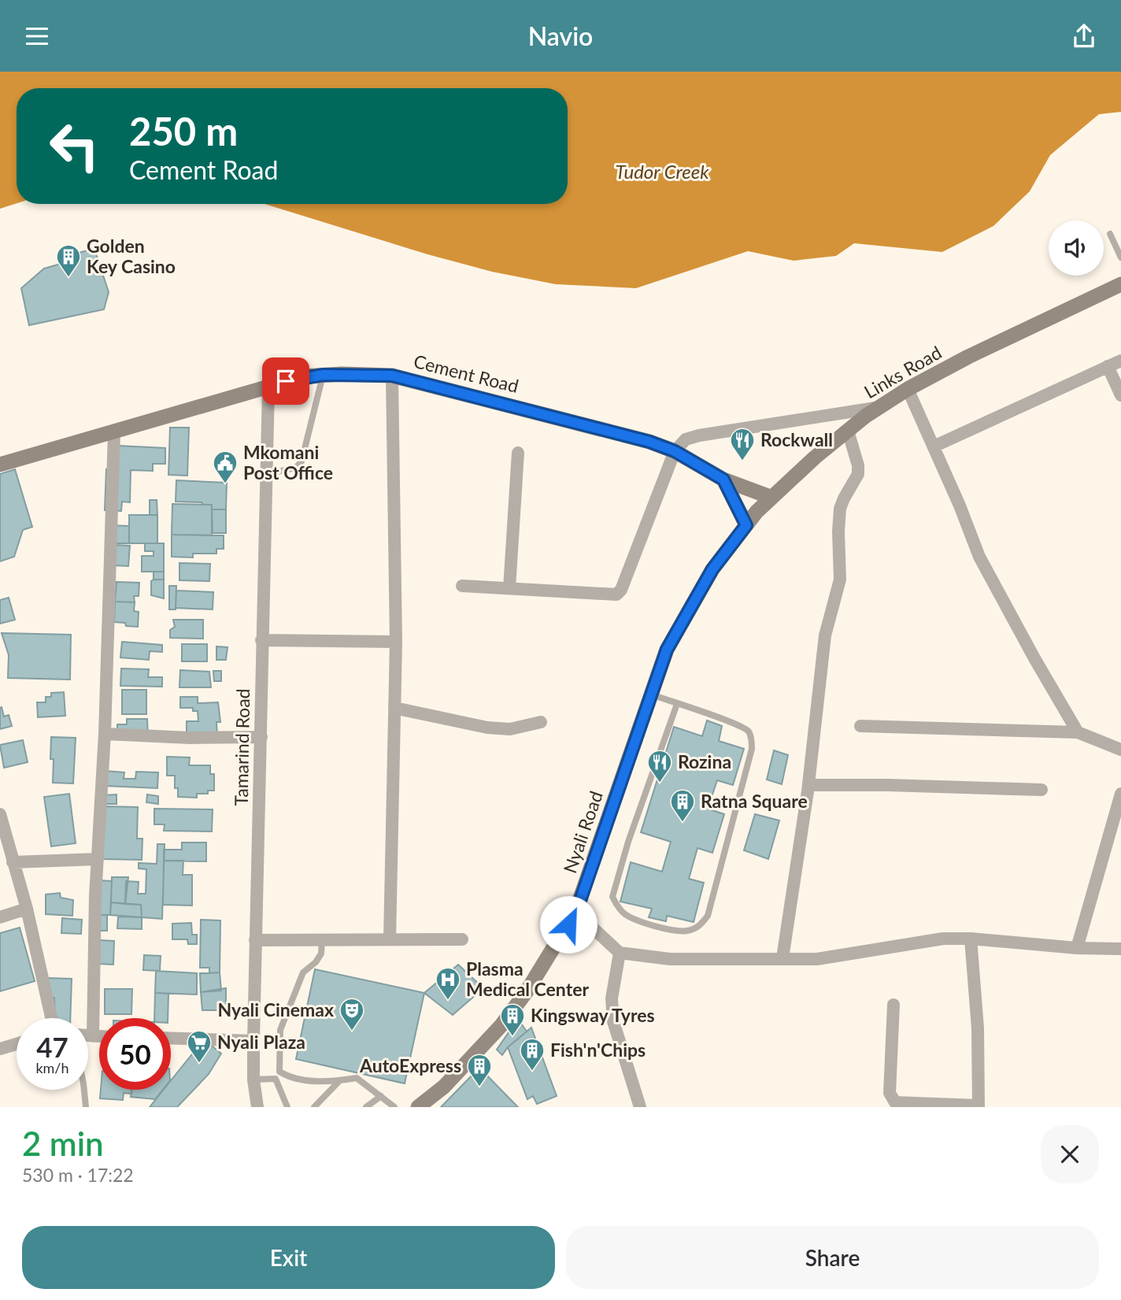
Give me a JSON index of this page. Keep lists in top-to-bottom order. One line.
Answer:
{"streets":{"main road":["Links Road","Cement Road","Nyali Road"],"street":["Tamarind Road"]},"crossings":[["Links Road","Cement Road"],["Links Road","Nyali Road"],["Cement Road","Tamarind Road"]],"water":["Tudor Creek"],"places":{"building":["Golden Key Casino","Ratna Square","Kingsway Tyres","Fish'n'Chips","AutoExpress"],"restaurant":["Rockwall","Rozina"],"public building":["Mkomani Post Office"],"hospital":["Plasma Medical Center"],"theatre":["Nyali Cinemax"],"supermarket":["Nyali Plaza"]},"page":{"header":"Navio","turn":["250 m","Cement Road"],"speed":"47 km/h","limit":"50","heading":["2 min","530 m · 17:22"],"buttons":["Exit","Share"]}}
